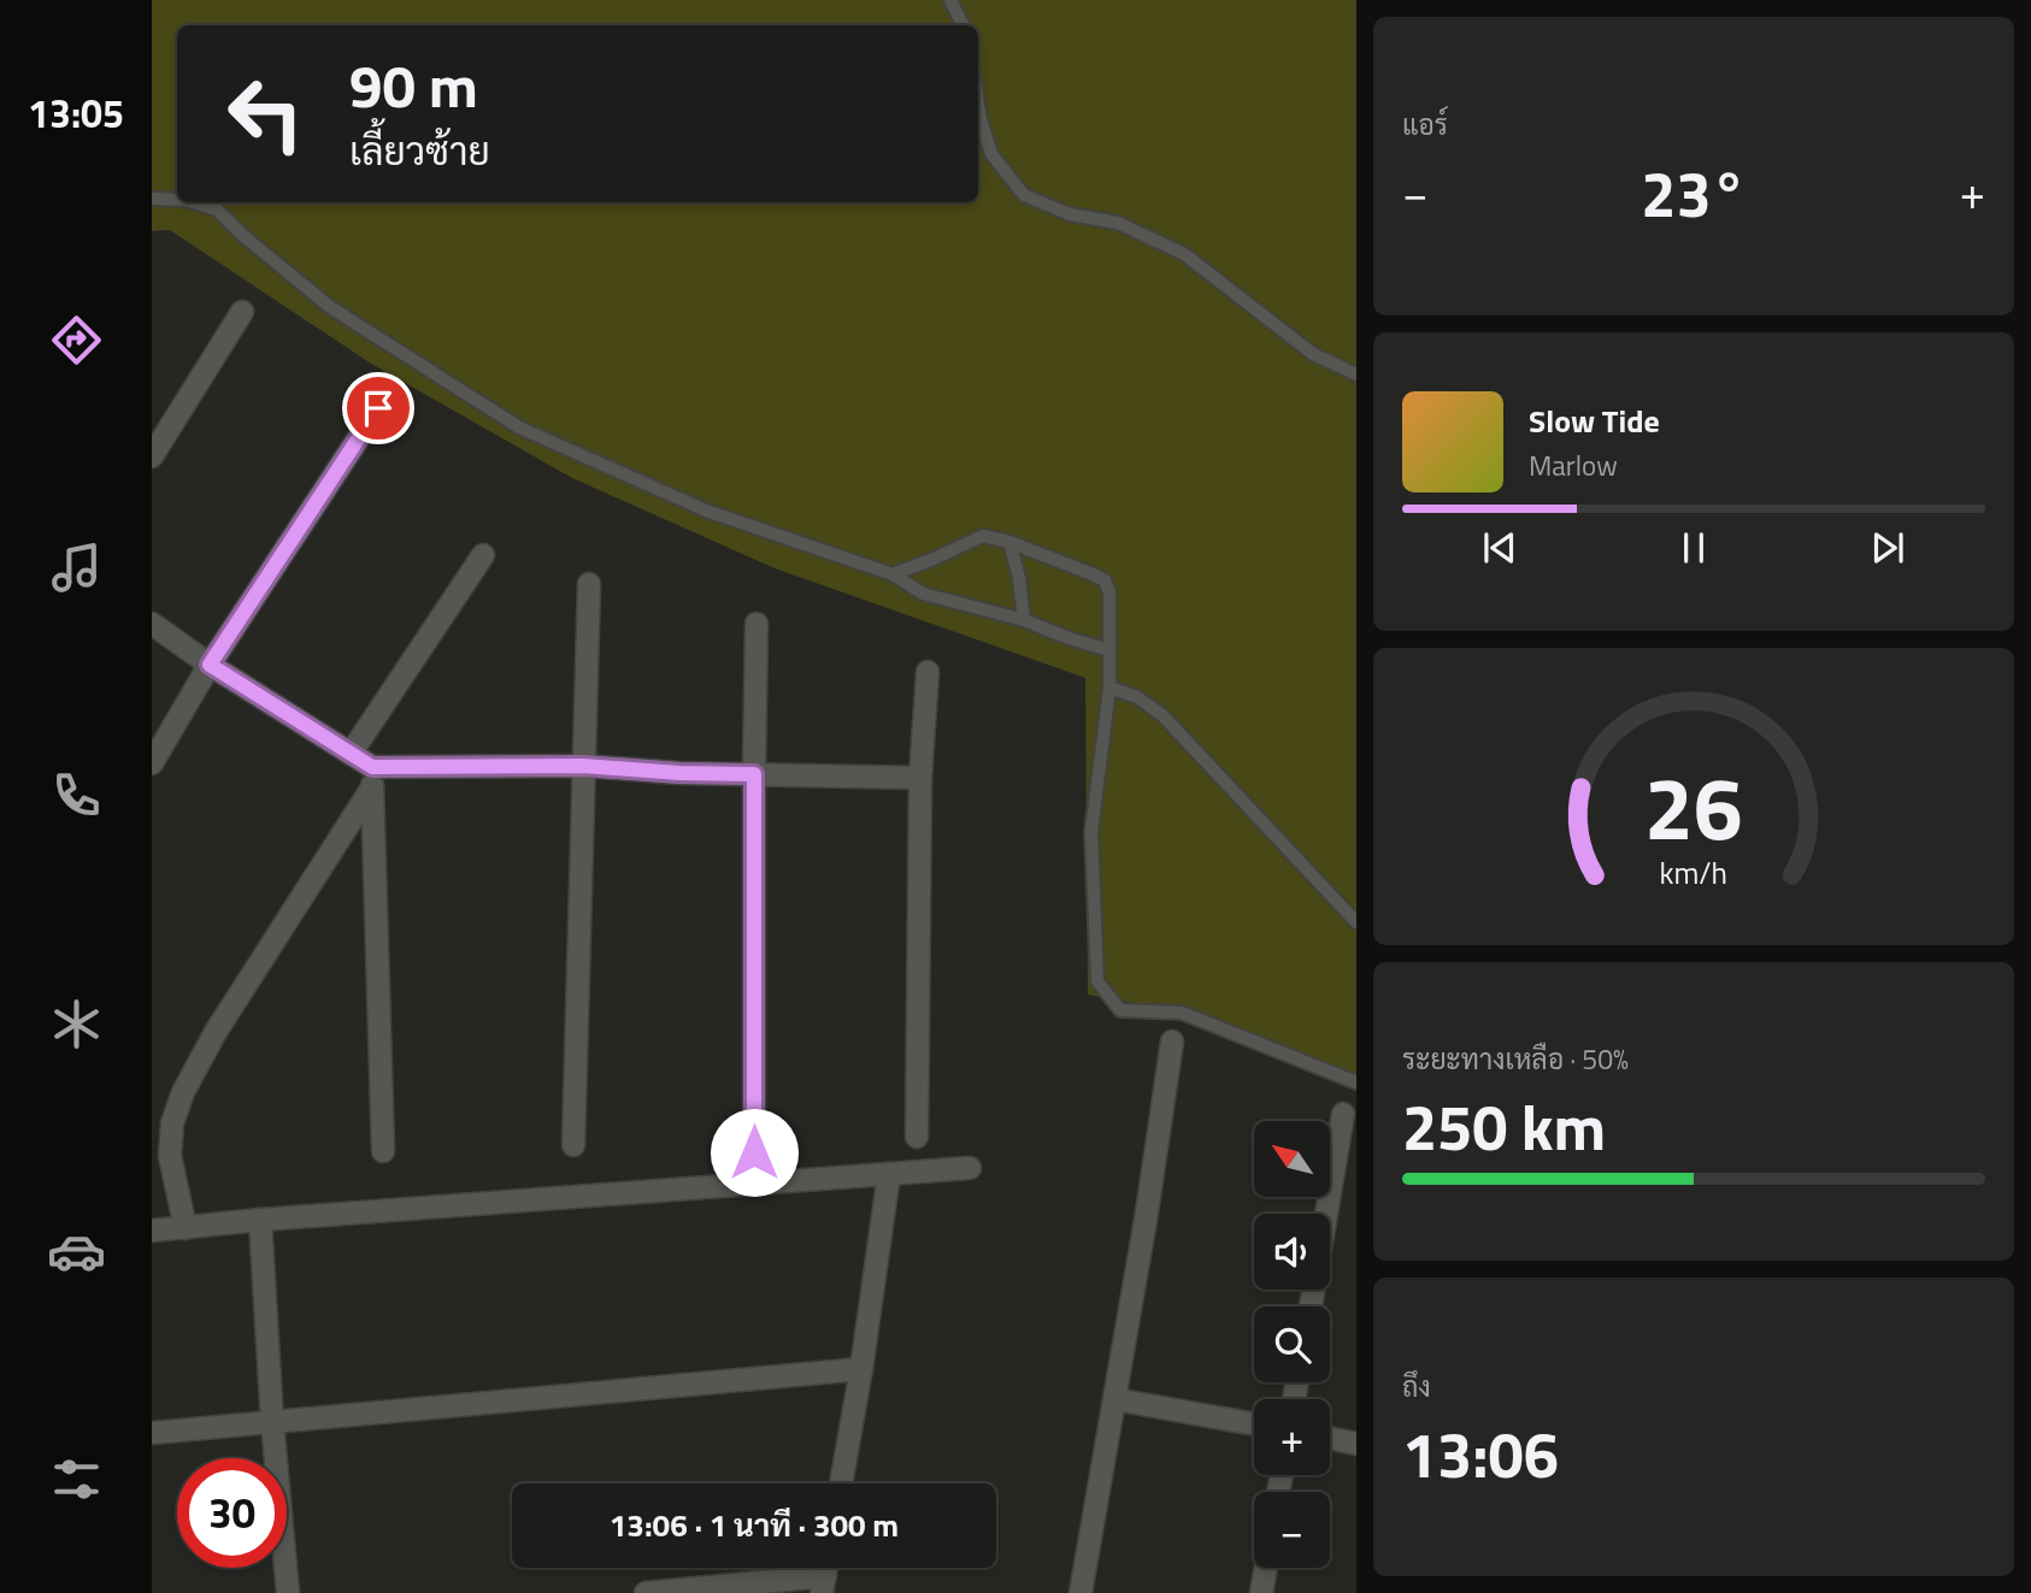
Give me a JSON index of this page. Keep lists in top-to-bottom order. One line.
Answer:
{"north":"top left","page":{"tabs":"13:05","tile":["แอร์",["ระยะทางเหลือ · 50%","250 km"],["ถึง","13:06"]],"turn":["90 m","เลี้ยวซ้าย"],"heat":["−","23°","+"],"song":["Slow Tide","Marlow"],"map_buttons":["+","−"],"limit":"30","trip":"13:06 · 1 นาที · 300 m","gauge":["26","km/h"]}}
